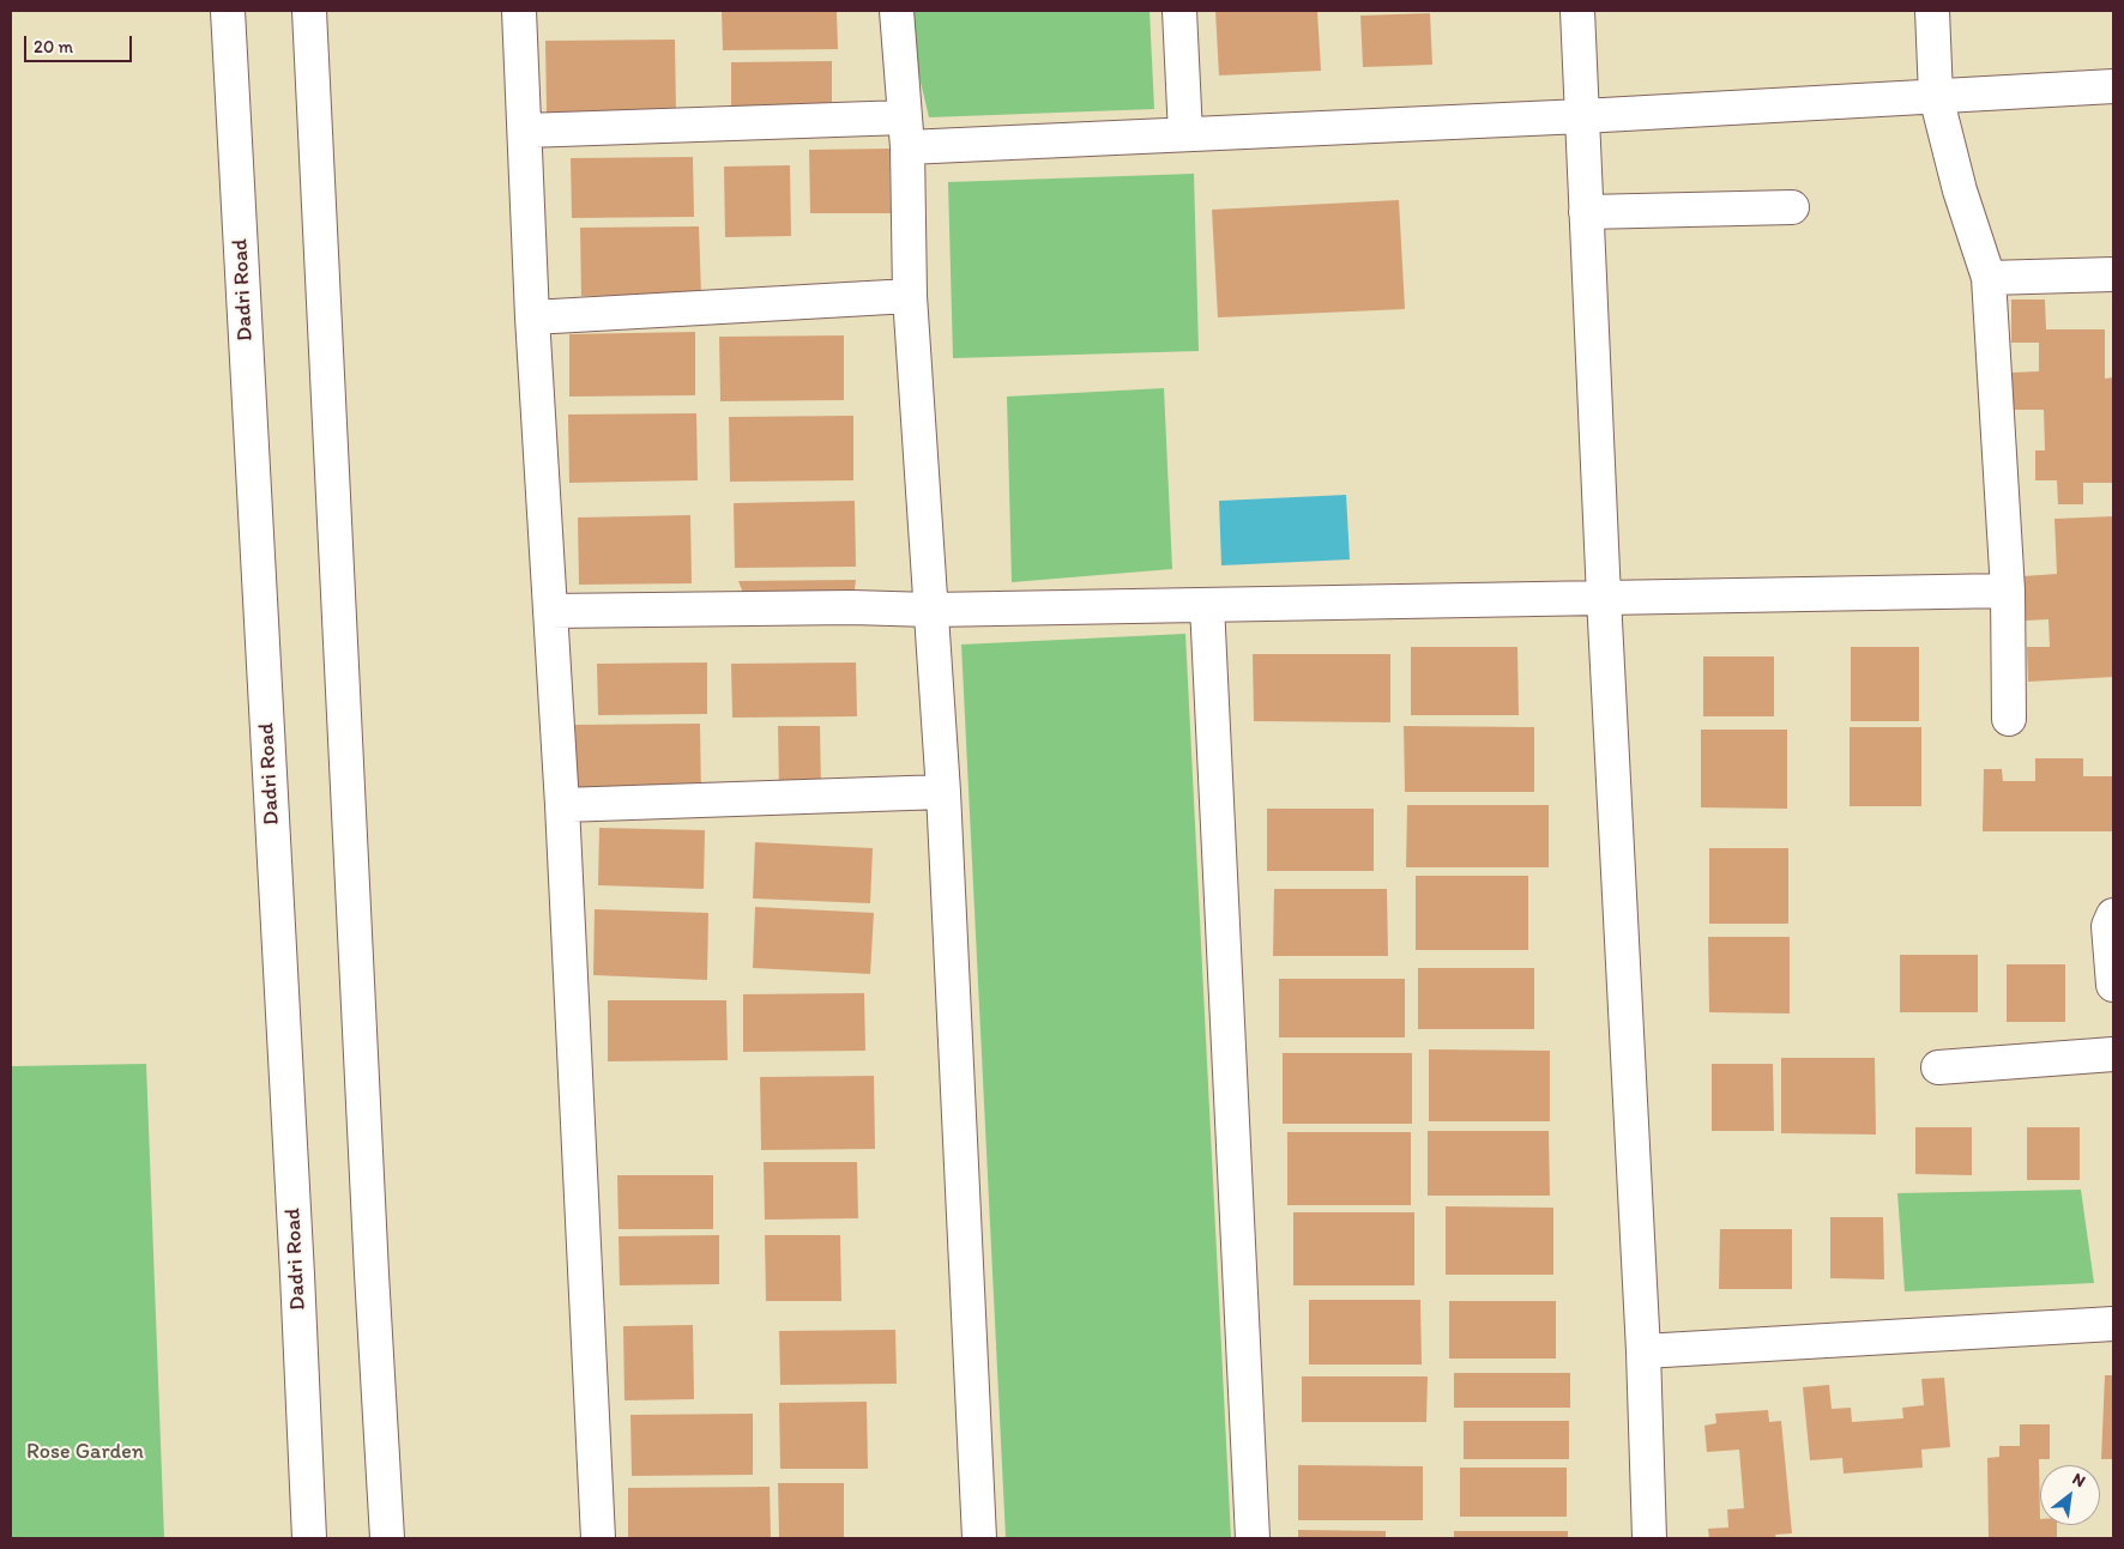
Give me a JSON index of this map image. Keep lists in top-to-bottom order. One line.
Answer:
{"streets":{"main road":["Dadri Road"]},"parks":["Rose Garden"],"scale_bar":"20 m","north":"top right"}
